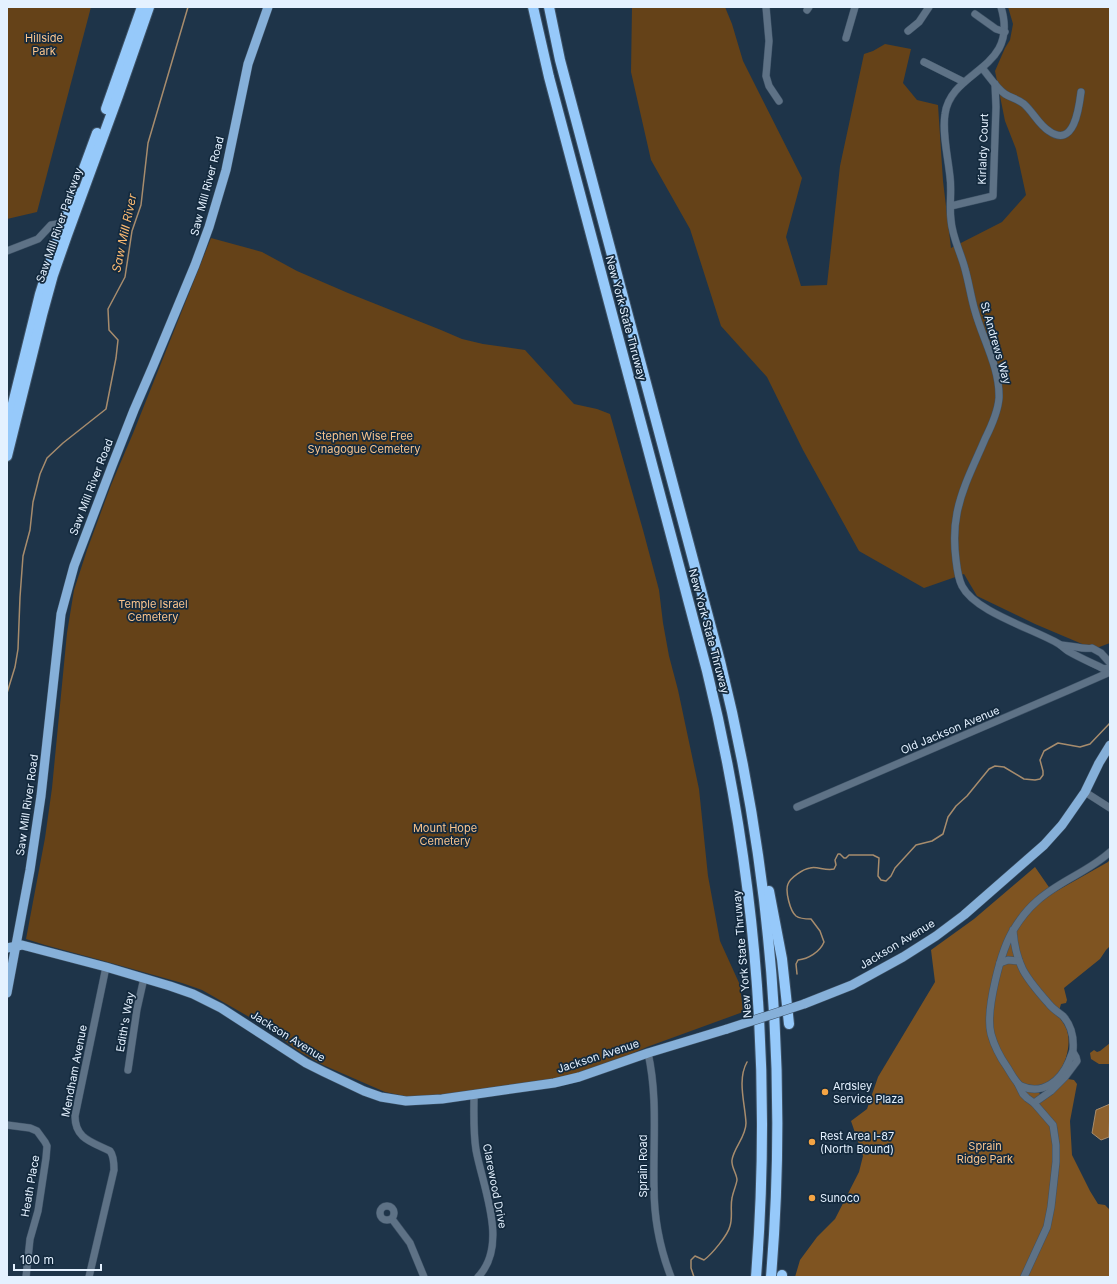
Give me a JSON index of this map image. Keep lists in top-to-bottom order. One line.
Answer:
{"streets":{"highway":["Saw Mill River Parkway","New York State Thruway"],"main road":["Saw Mill River Road","Jackson Avenue"],"street":["Kirlaldy Court","St Andrews Way","Old Jackson Avenue","Edith's Way","Mendham Avenue","Sprain Road","Heath Place","Clarewood Drive"]},"crossings":[["Kirlaldy Court","St Andrews Way"],["Saw Mill River Road","Jackson Avenue"],["St Andrews Way","Old Jackson Avenue"],["Jackson Avenue","Edith's Way"],["Jackson Avenue","Mendham Avenue"],["Jackson Avenue","Sprain Road"],["Jackson Avenue","Clarewood Drive"]],"water":["Saw Mill River"],"parks":["Hillside Park","Stephen Wise Free Synagogue Cemetery","Temple Israel Cemetery","Mount Hope Cemetery","Sprain Ridge Park"],"places":["Ardsley Service Plaza","Rest Area I-87 (North Bound)","Sunoco"],"scale_bar":"100 m"}
